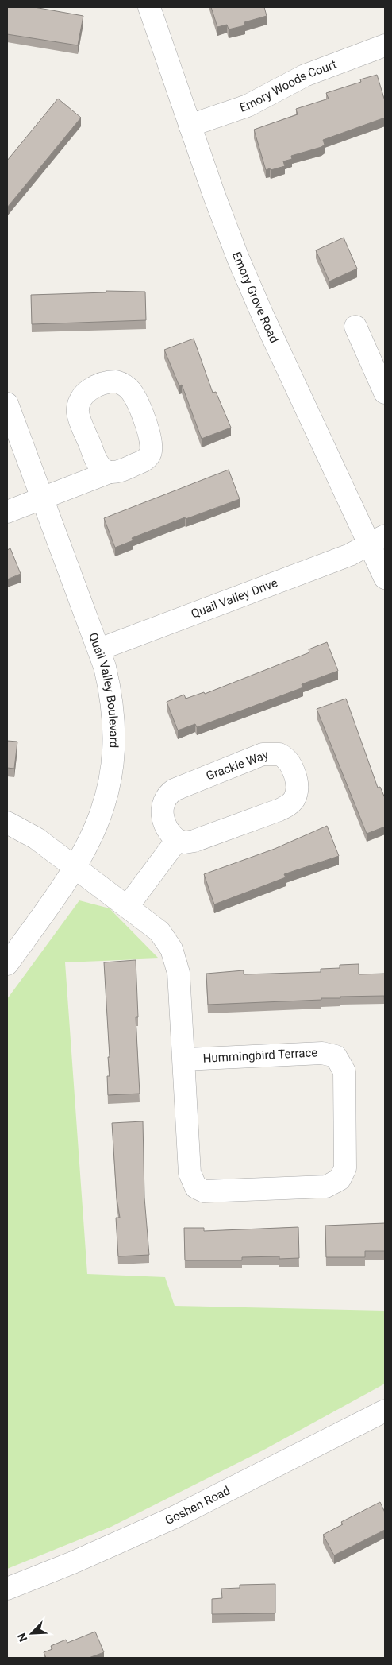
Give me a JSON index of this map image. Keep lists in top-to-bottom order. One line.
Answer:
{"streets":{"street":["Emory Woods Court","Emory Grove Road","Quail Valley Drive","Quail Valley Boulevard","Grackle Way","Hummingbird Terrace","Goshen Road"]},"crossings":[["Emory Woods Court","Emory Grove Road"],["Emory Grove Road","Quail Valley Drive"],["Quail Valley Drive","Quail Valley Boulevard"],["Quail Valley Boulevard","Hummingbird Terrace"]],"north":"bottom left"}
